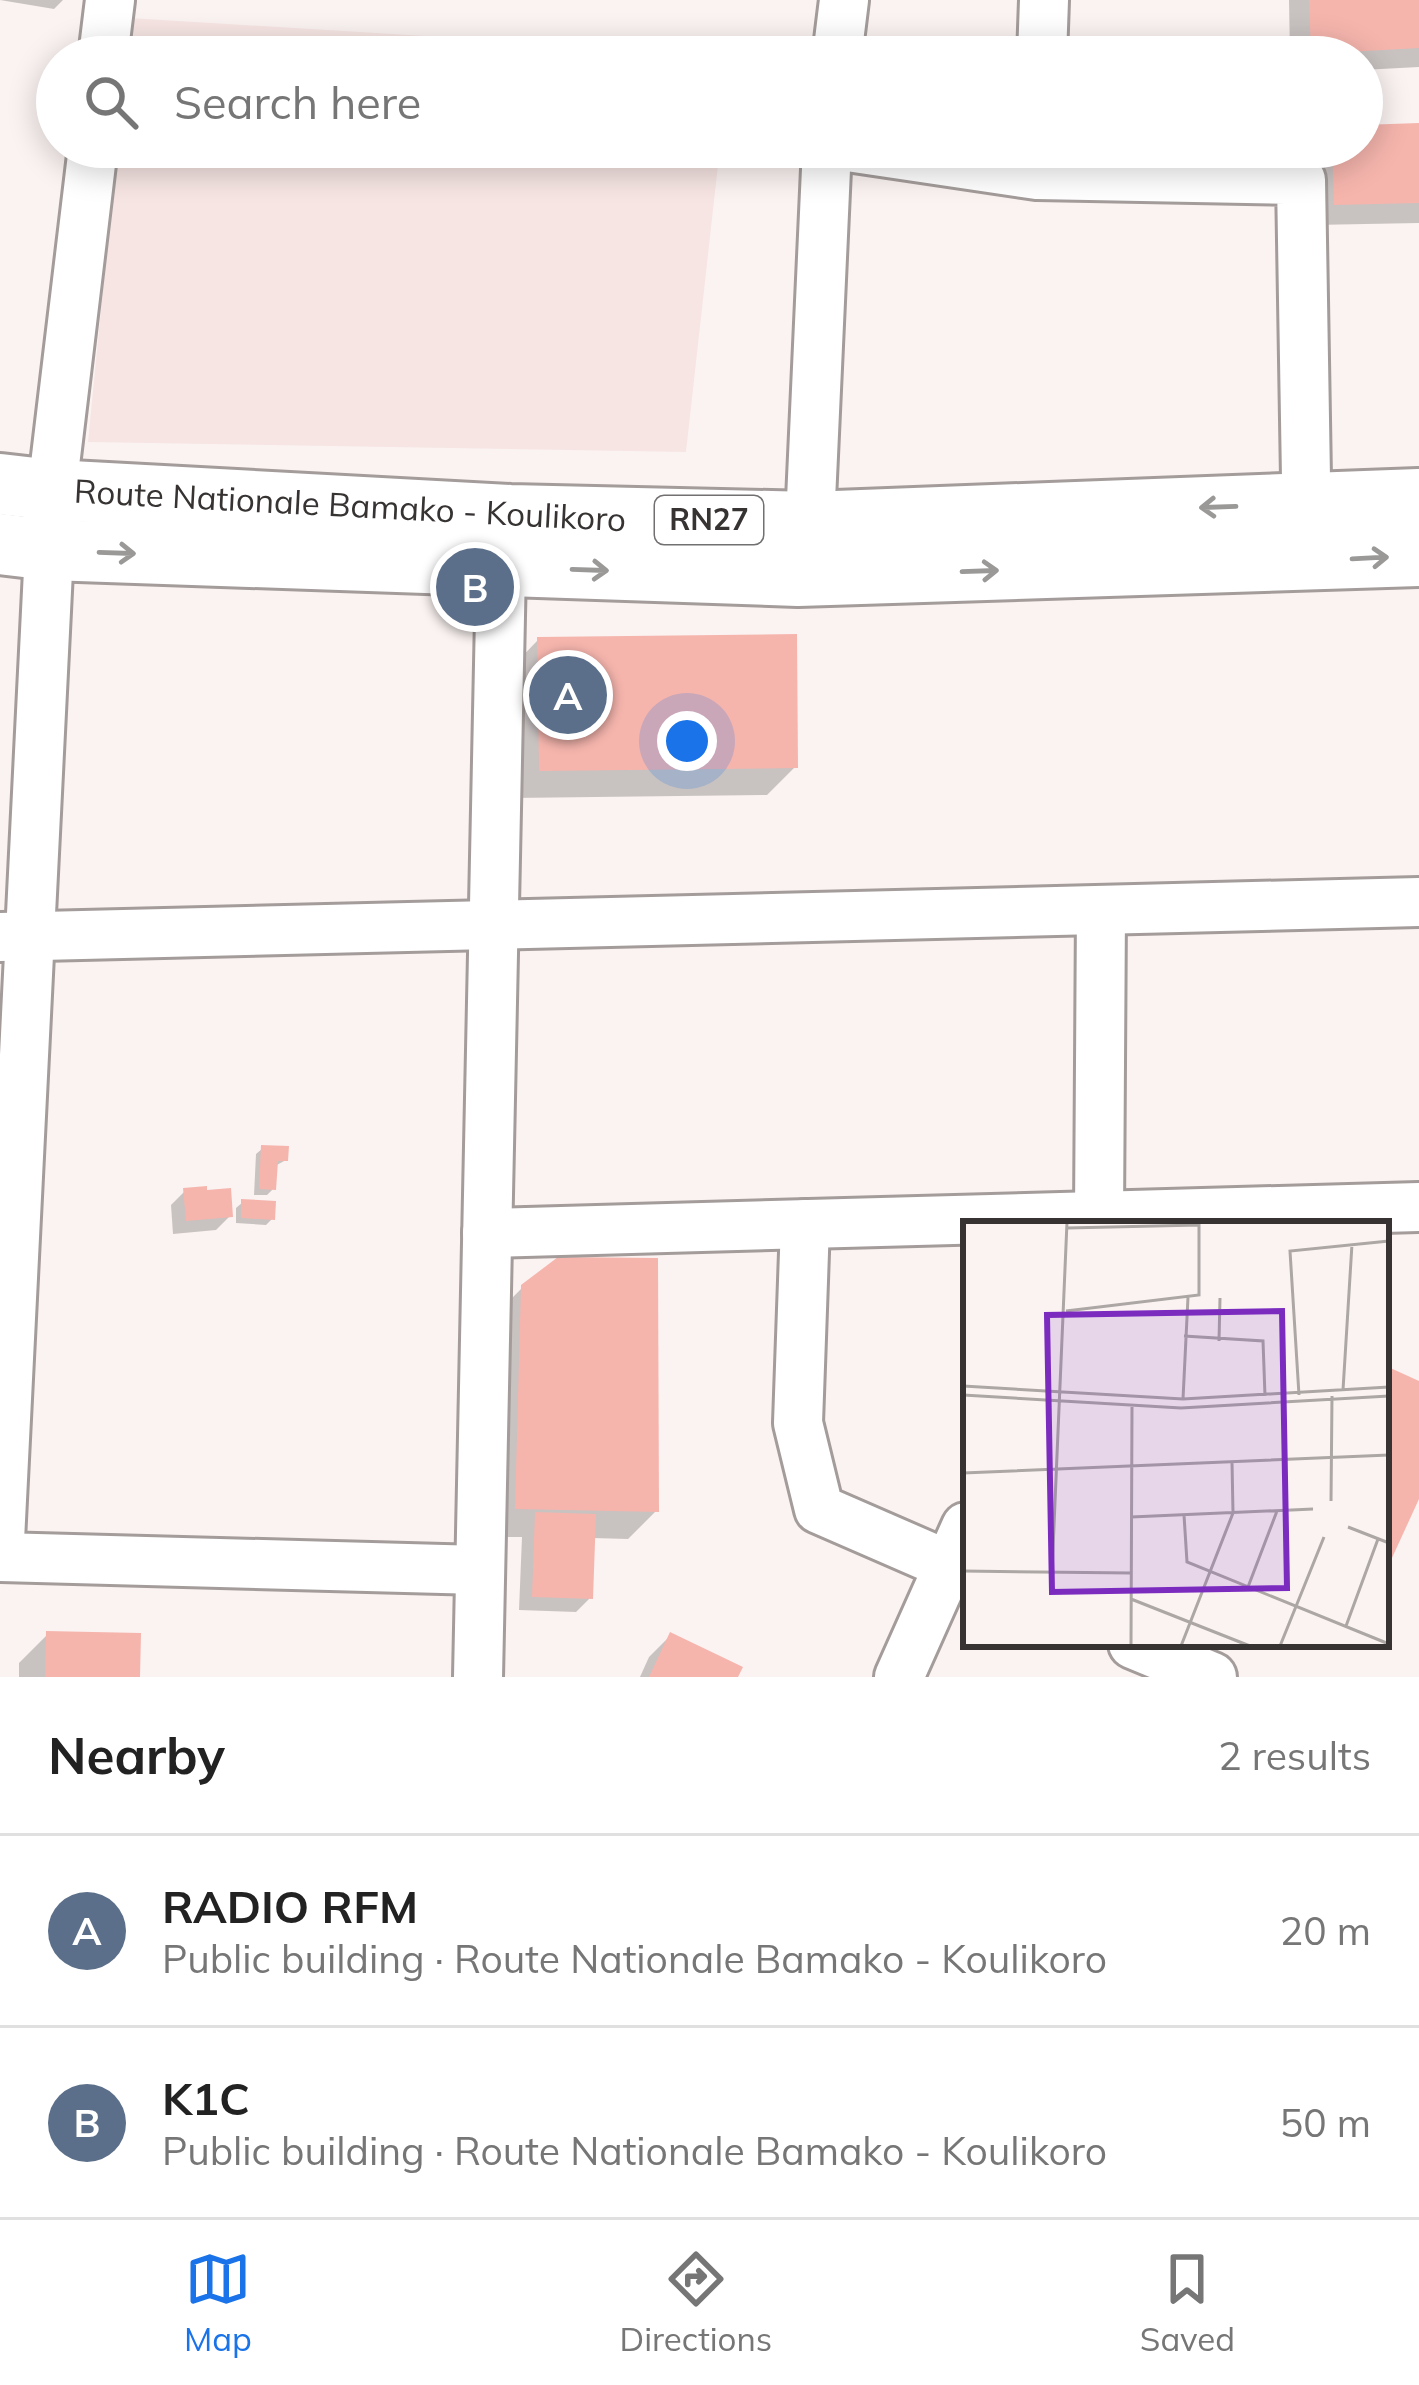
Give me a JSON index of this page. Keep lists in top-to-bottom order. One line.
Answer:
{"streets":{"main road":["Route Nationale Bamako - Koulikoro","RN27"]},"page":{"search":"Search here","pins":["B","A"],"heading":["Nearby","2 results"],"list":[{"mark":"A","name":"RADIO RFM","note":"Public building · Route Nationale Bamako - Koulikoro","value":"20 m"},{"mark":"B","name":"K1C","note":"Public building · Route Nationale Bamako - Koulikoro","value":"50 m"}],"nav":["Map","Directions","Saved"]}}
